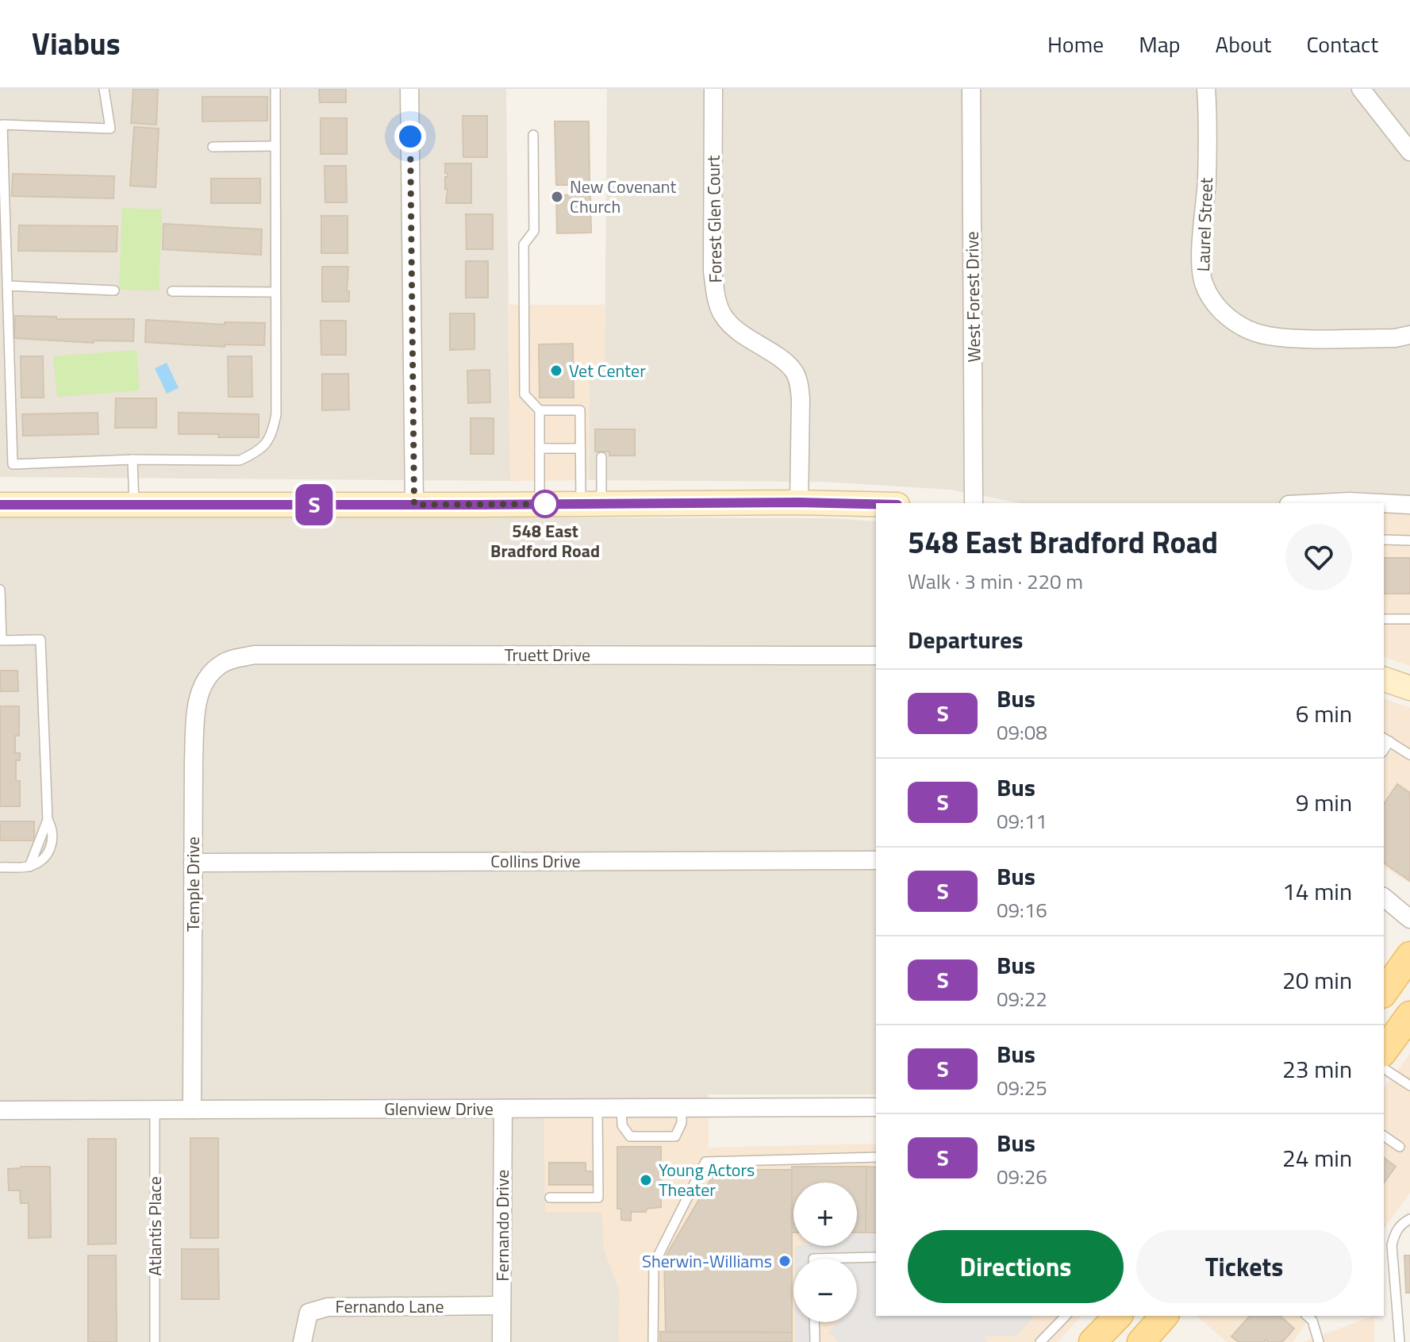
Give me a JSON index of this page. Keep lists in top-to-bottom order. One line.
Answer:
{"streets":{"street":["Forest Glen Court","Laurel Street","West Forest Drive","Truett Drive","Collins Drive","Temple Drive","Glenview Drive","Fernando Drive","Fernando Lane"],"lane":["Atlantis Place"]},"crossings":[["Truett Drive","Temple Drive"],["Collins Drive","Temple Drive"],["Temple Drive","Glenview Drive"],["Glenview Drive","Fernando Drive"],["Glenview Drive","Atlantis Place"],["Fernando Drive","Fernando Lane"]],"places":["New Covenant Church","Vet Center","548 East Bradford Road","Young Actors Theater","Sherwin-Williams"],"lines":["bus line S"],"page":{"header":"Viabus","nav":["Home","Map","About","Contact"],"on_map":"S","heading":[["548 East Bradford Road","Walk · 3 min · 220 m"],"Departures"],"list":[{"mark":"S","name":"Bus","note":"09:08","value":"6 min"},{"mark":"S","name":"Bus","note":"09:11","value":"9 min"},{"mark":"S","name":"Bus","note":"09:16","value":"14 min"},{"mark":"S","name":"Bus","note":"09:22","value":"20 min"},{"mark":"S","name":"Bus","note":"09:25","value":"23 min"},{"mark":"S","name":"Bus","note":"09:26","value":"24 min"}],"map_buttons":["+","−"],"buttons":["Directions","Tickets"]}}
